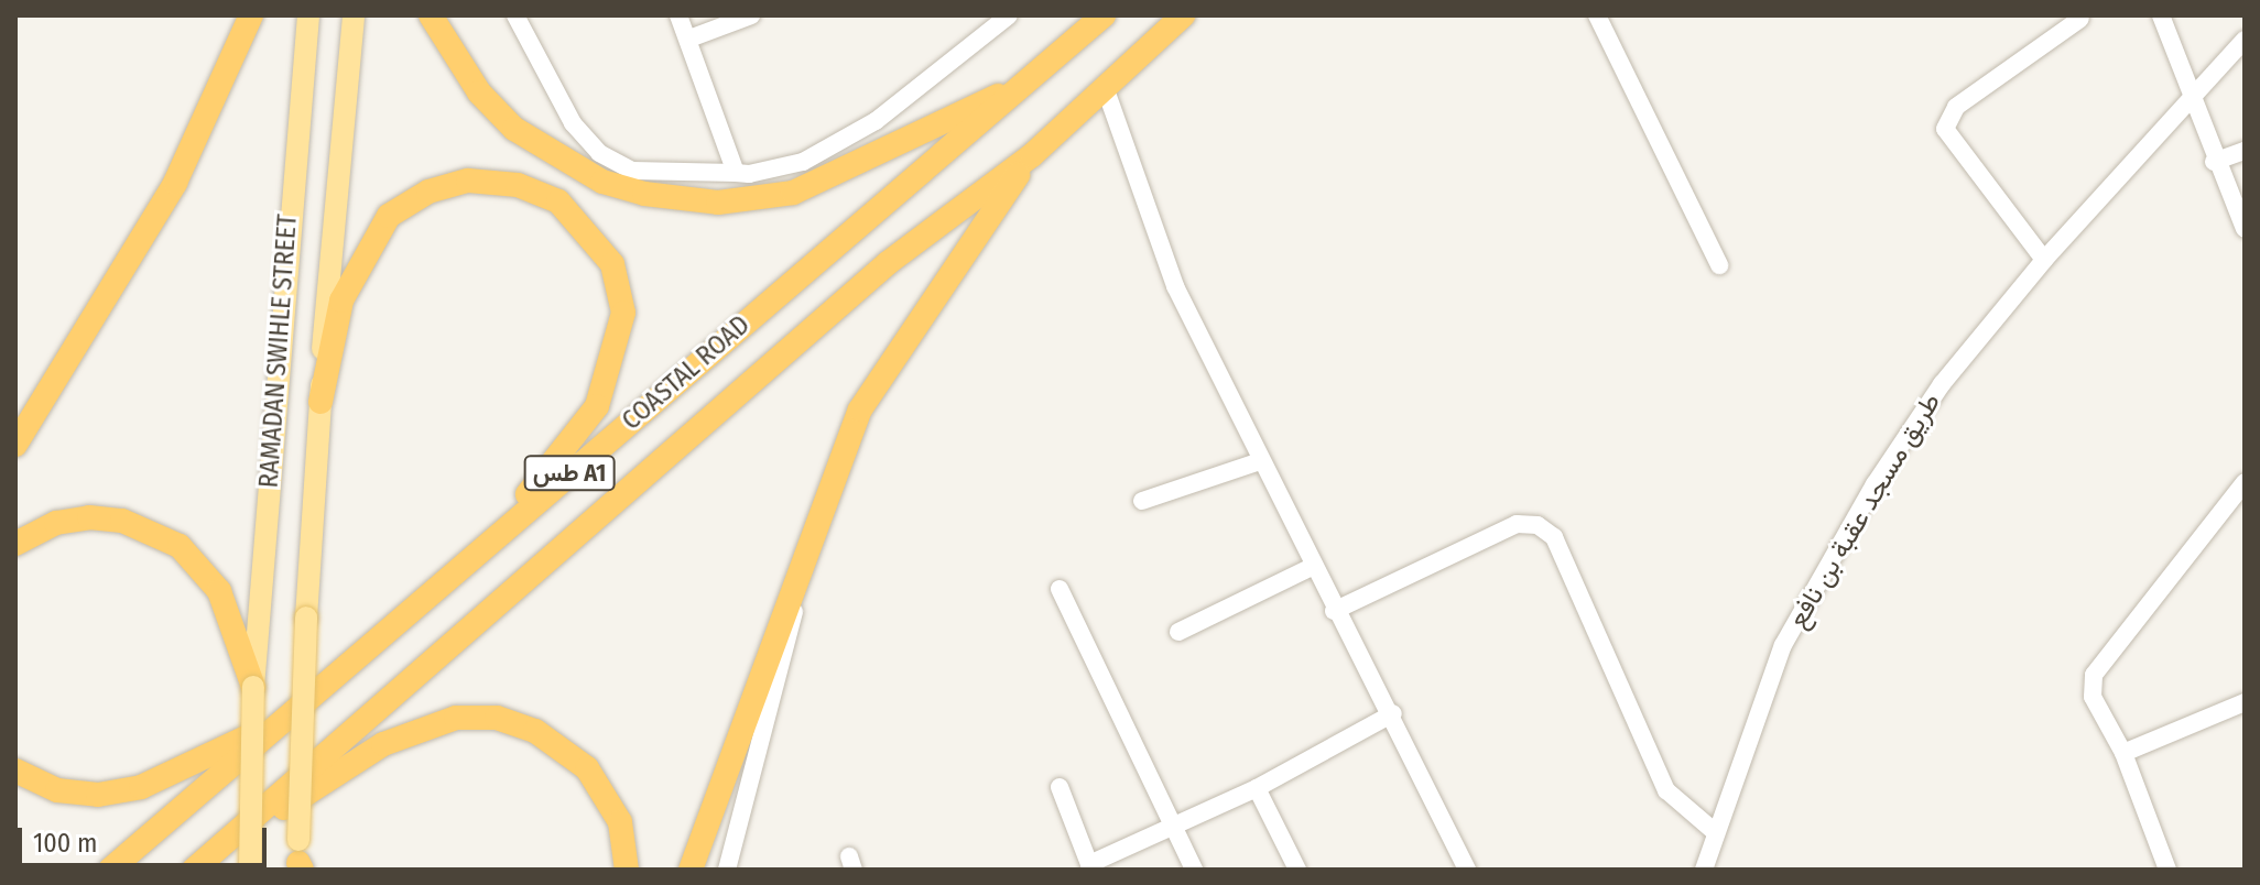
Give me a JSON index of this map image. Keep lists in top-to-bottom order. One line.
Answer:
{"streets":{"highway":["COASTAL ROAD","طس A1"],"main road":["RAMADAN SWIHLE STREET"],"street":["طريق مسجد عقبة بن نافع"]},"scale_bar":"100 m"}
